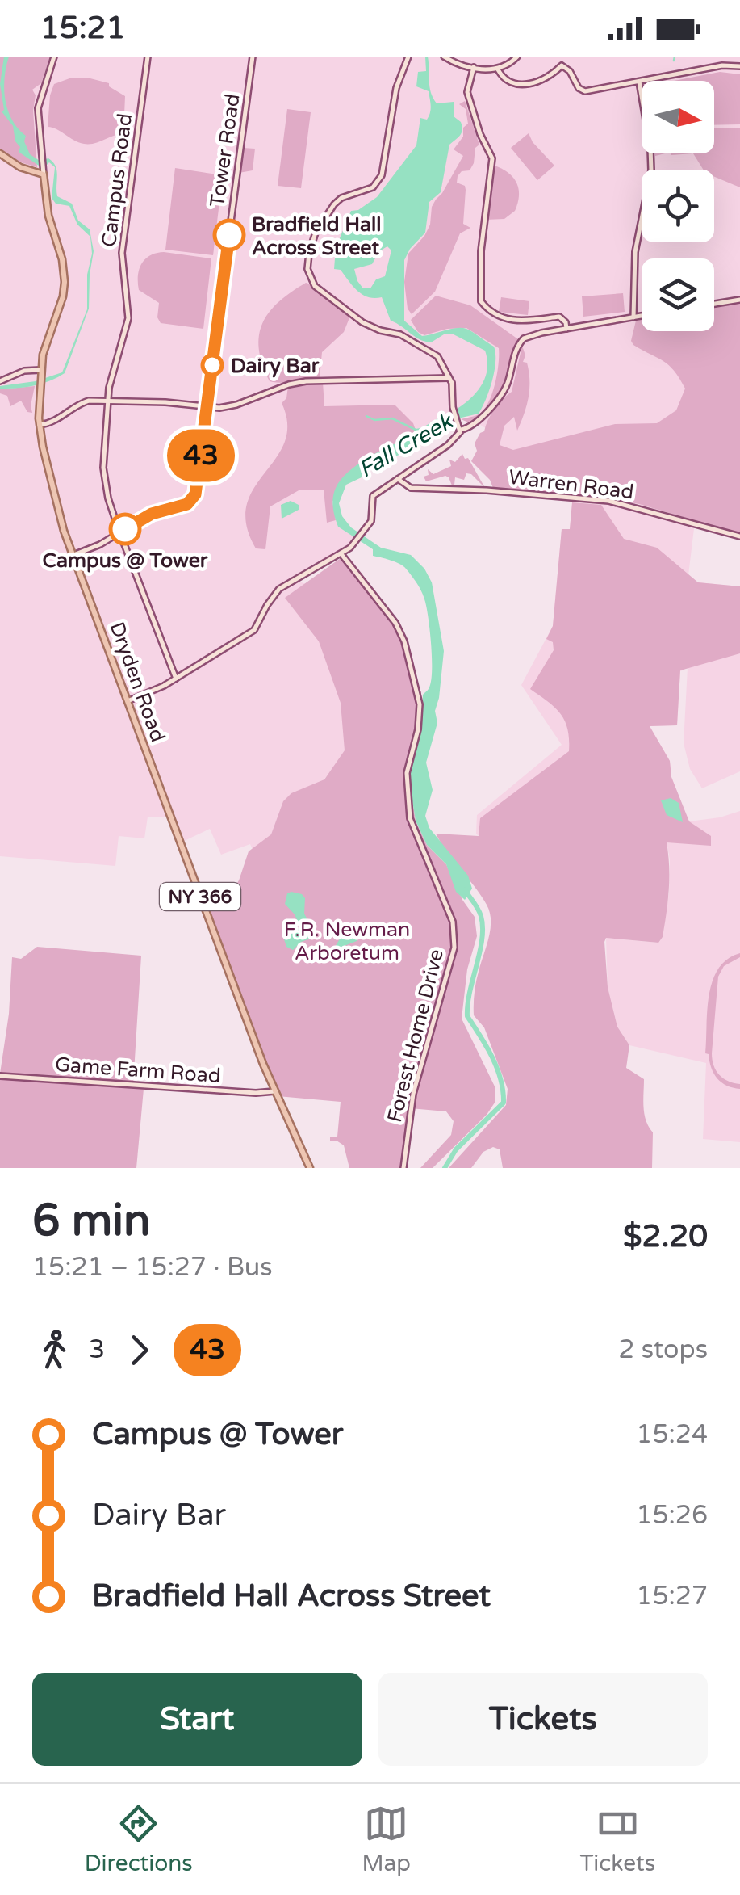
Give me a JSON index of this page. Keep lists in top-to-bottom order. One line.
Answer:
{"streets":{"main road":["Dryden Road","NY 366"],"street":["Tower Road","Campus Road","Warren Road","Forest Home Drive","Game Farm Road"]},"crossings":[["Tower Road","Campus Road"],["Tower Road","Dryden Road"],["Dryden Road","Game Farm Road"]],"water":["Fall Creek"],"parks":["F.R. Newman Arboretum"],"places":["Bradfield Hall Across Street","Dairy Bar","Campus @ Tower"],"lines":["bus line 43"],"north":"right","page":{"status":"15:21","on_map":"43","heading":["6 min","15:21 – 15:27 · Bus","$2.20"],"legs":["3","43","2 stops"],"list":[{"name":"Campus @ Tower","value":"15:24"},{"name":"Dairy Bar","value":"15:26"},{"name":"Bradfield Hall Across Street","value":"15:27"}],"buttons":["Start","Tickets"],"tabs":["Directions","Map","Tickets"]}}
